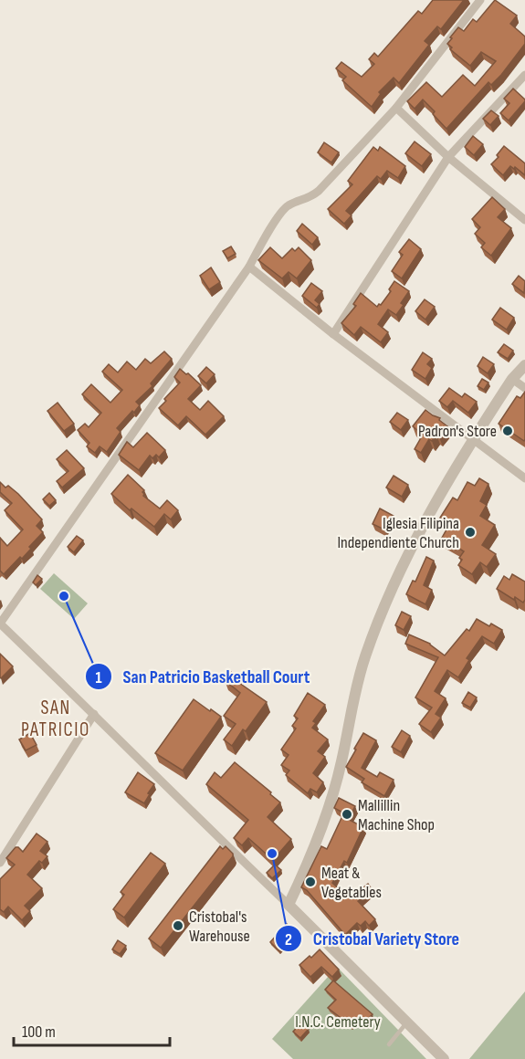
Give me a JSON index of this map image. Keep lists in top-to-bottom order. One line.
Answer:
{"districts":["SAN PATRICIO"],"parks":["I.N.C. Cemetery"],"places":["Padron's Store","Iglesia Filipina Independiente Church","San Patricio Basketball Court","Mallillin Machine Shop","Cristobal Variety Store","Meat & Vegetables","Cristobal's Warehouse"],"scale_bar":"100 m"}
